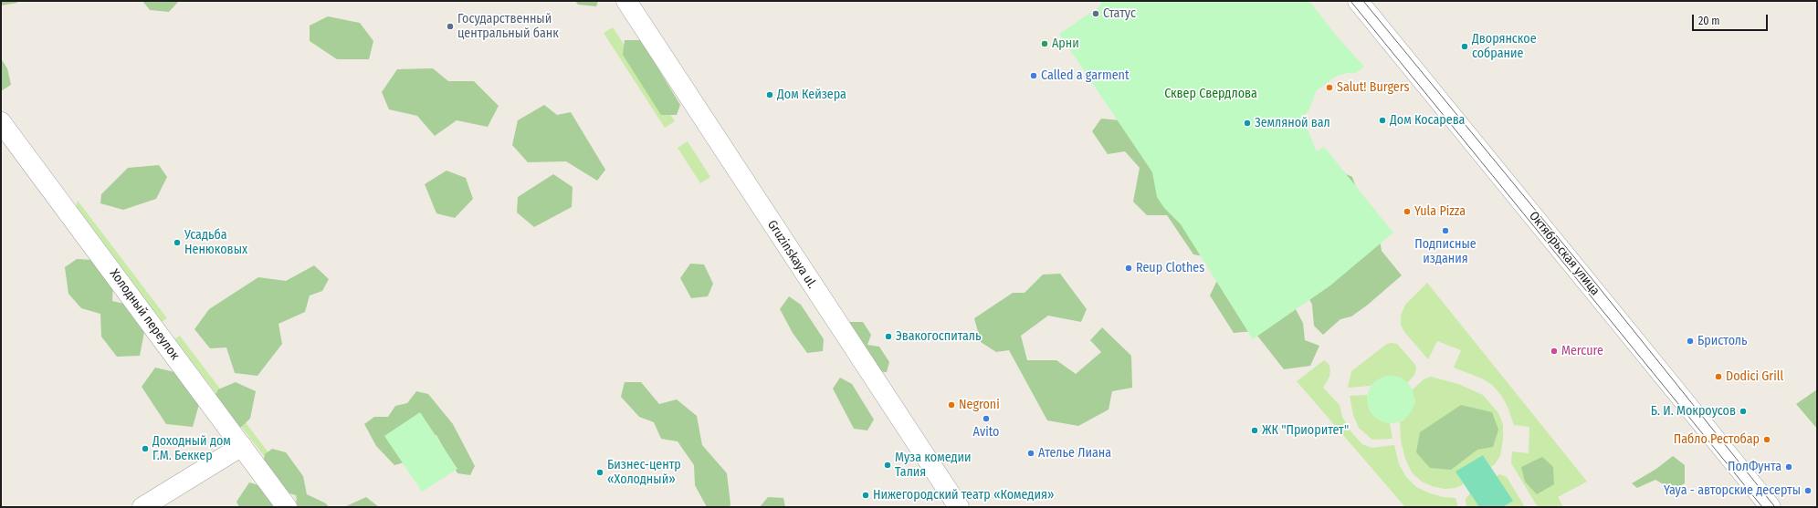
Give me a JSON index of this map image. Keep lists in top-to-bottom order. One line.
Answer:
{"streets":{"street":["Октябрьская улица","Gruzinskaya ul.","Холодный переулок"]},"parks":["Сквер Свердлова"],"places":["Статус","Государственный центральный банк","Арни","Дворянское собрание","Called a garment","Salut! Burgers","Дом Кейзера","Дом Косарева","Земляной вал","Yula Pizza","Подписные издания","Усадьба Ненюковых","Reup Clothes","Эвакогоспиталь","Бристоль","Mercure","Dodici Grill","Negroni","Б. И. Мокроусов","Avito","ЖК \"Приоритет\"","Пабло Рестобар","Доходный дом Г.М. Беккер","Ателье Лиана","Муза комедии Талия","ПолФунта","Бизнес-центр «Холодный»","Yaya - авторские десерты","Нижегородский театр «Комедия»"],"scale_bar":"20 m"}
